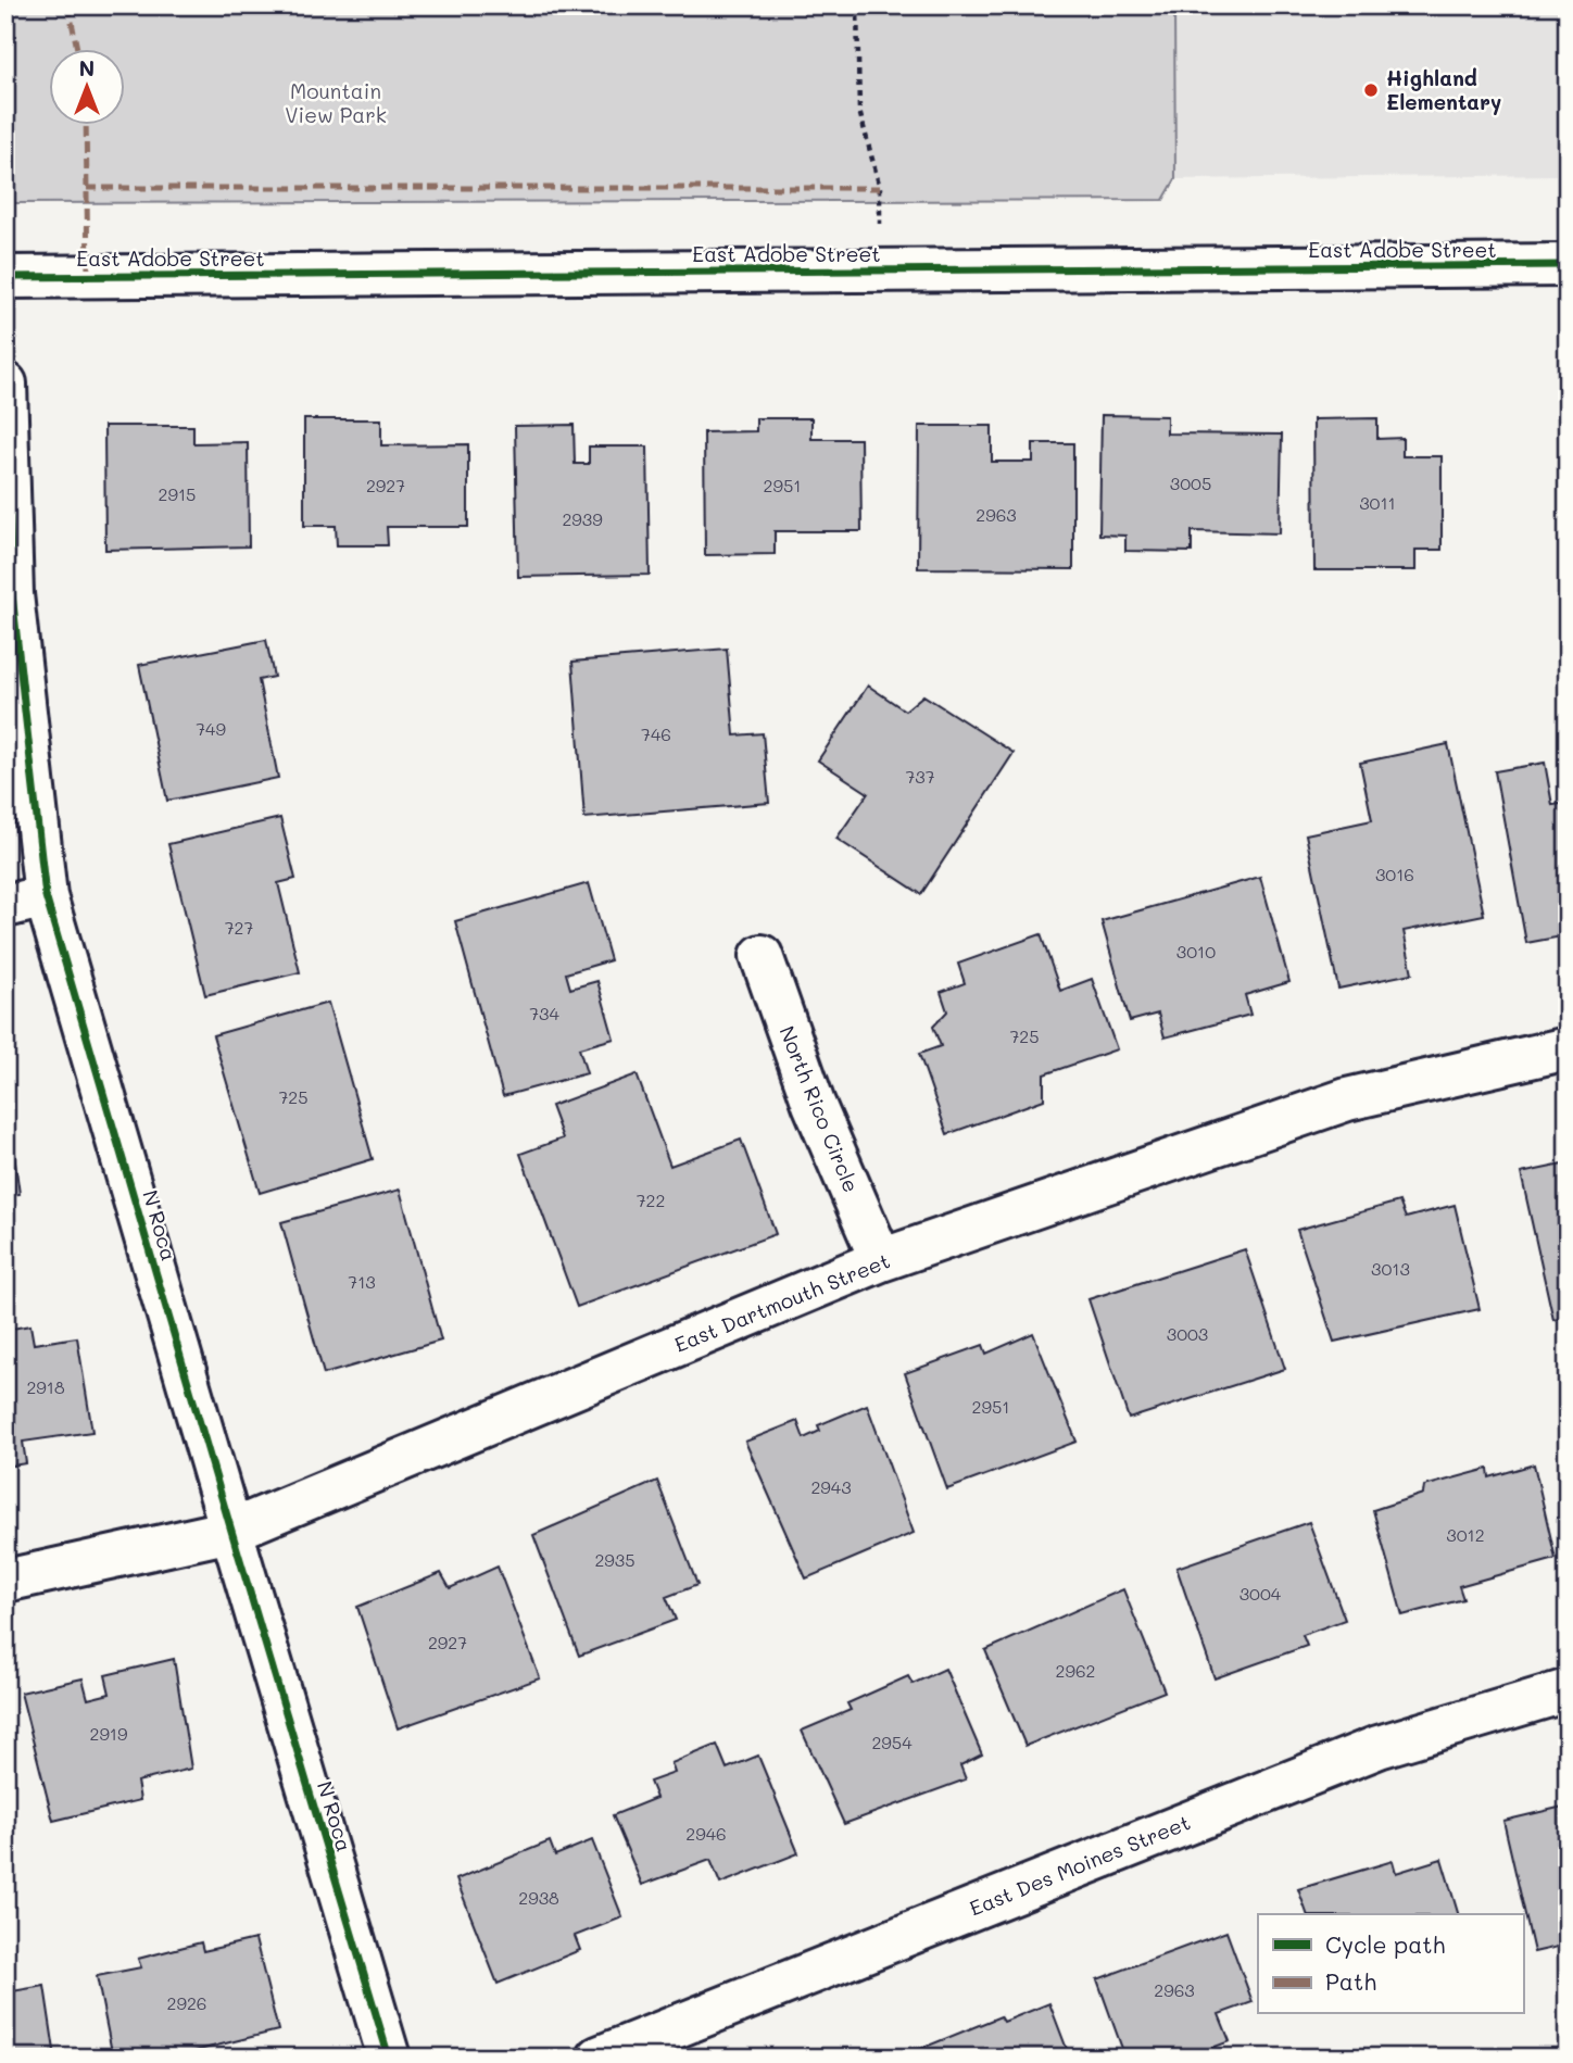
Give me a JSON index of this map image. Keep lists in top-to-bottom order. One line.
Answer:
{"streets":{"street":["East Adobe Street","North Rico Circle","N Roca","East Dartmouth Street","East Des Moines Street"]},"crossings":[["North Rico Circle","East Dartmouth Street"],["N Roca","East Dartmouth Street"]],"parks":["Mountain View Park"],"places":["Highland Elementary"],"house_numbers":["3005","2927","2951","2915","3011","2963","2939","749","746","737","3016","727","3010","734","725","725","722","3013","713","3003","2918","2951","2943","3012","2935","3004","2927","2962","2919","2954","2946","2938","2963","2926"],"legend":["Cycle path","Path"],"north":"top"}
